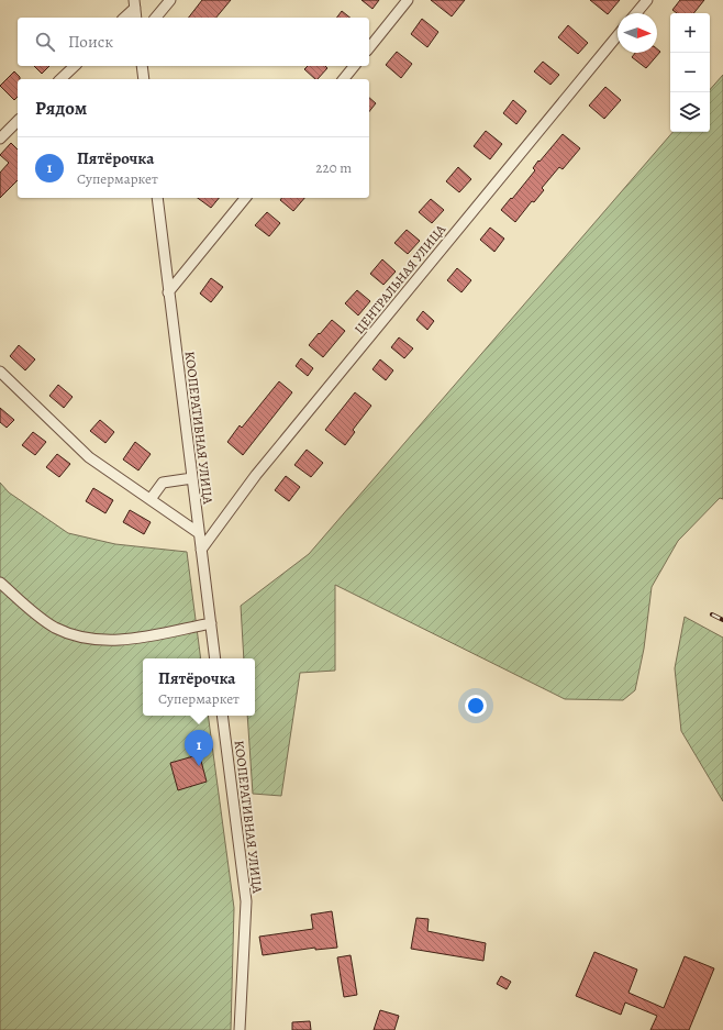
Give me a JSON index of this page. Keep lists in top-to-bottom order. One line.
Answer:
{"streets":{"street":["ЦЕНТРАЛЬНАЯ УЛИЦА","КООПЕРАТИВНАЯ УЛИЦА"]},"crossings":[["ЦЕНТРАЛЬНАЯ УЛИЦА","КООПЕРАТИВНАЯ УЛИЦА"]],"north":"right","page":{"map_buttons":["+","−"],"search":"Поиск","heading":"Рядом","list":[{"mark":"1","name":"Пятёрочка","note":"Супермаркет","value":"220 m"}],"popup":["Пятёрочка","Супермаркет"],"pins":"1"}}
